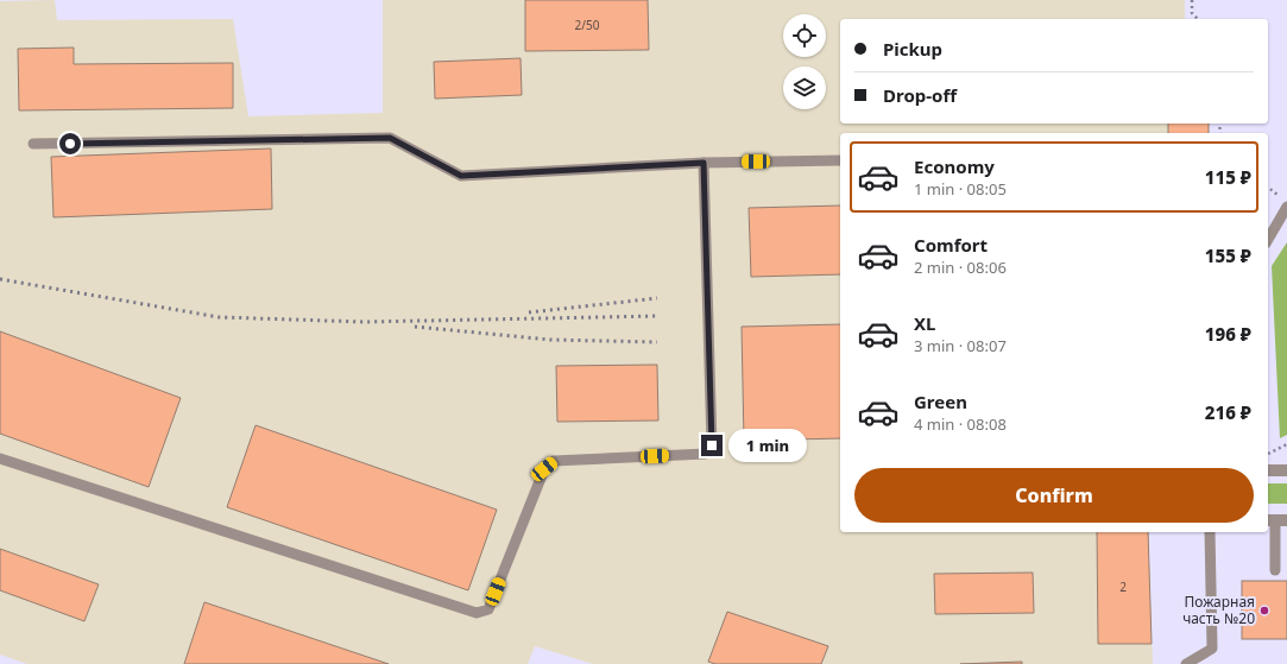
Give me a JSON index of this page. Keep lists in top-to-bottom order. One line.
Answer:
{"places":["Пожарная часть №20"],"house_numbers":["2/50","2"],"page":{"banner":["Pickup","Drop-off"],"list":[{"name":"Economy","note":"1 min · 08:05","value":"115 ₽"},{"name":"Comfort","note":"2 min · 08:06","value":"155 ₽"},{"name":"XL","note":"3 min · 08:07","value":"196 ₽"},{"name":"Green","note":"4 min · 08:08","value":"216 ₽"}],"bubble":"1 min","buttons":"Confirm"}}
